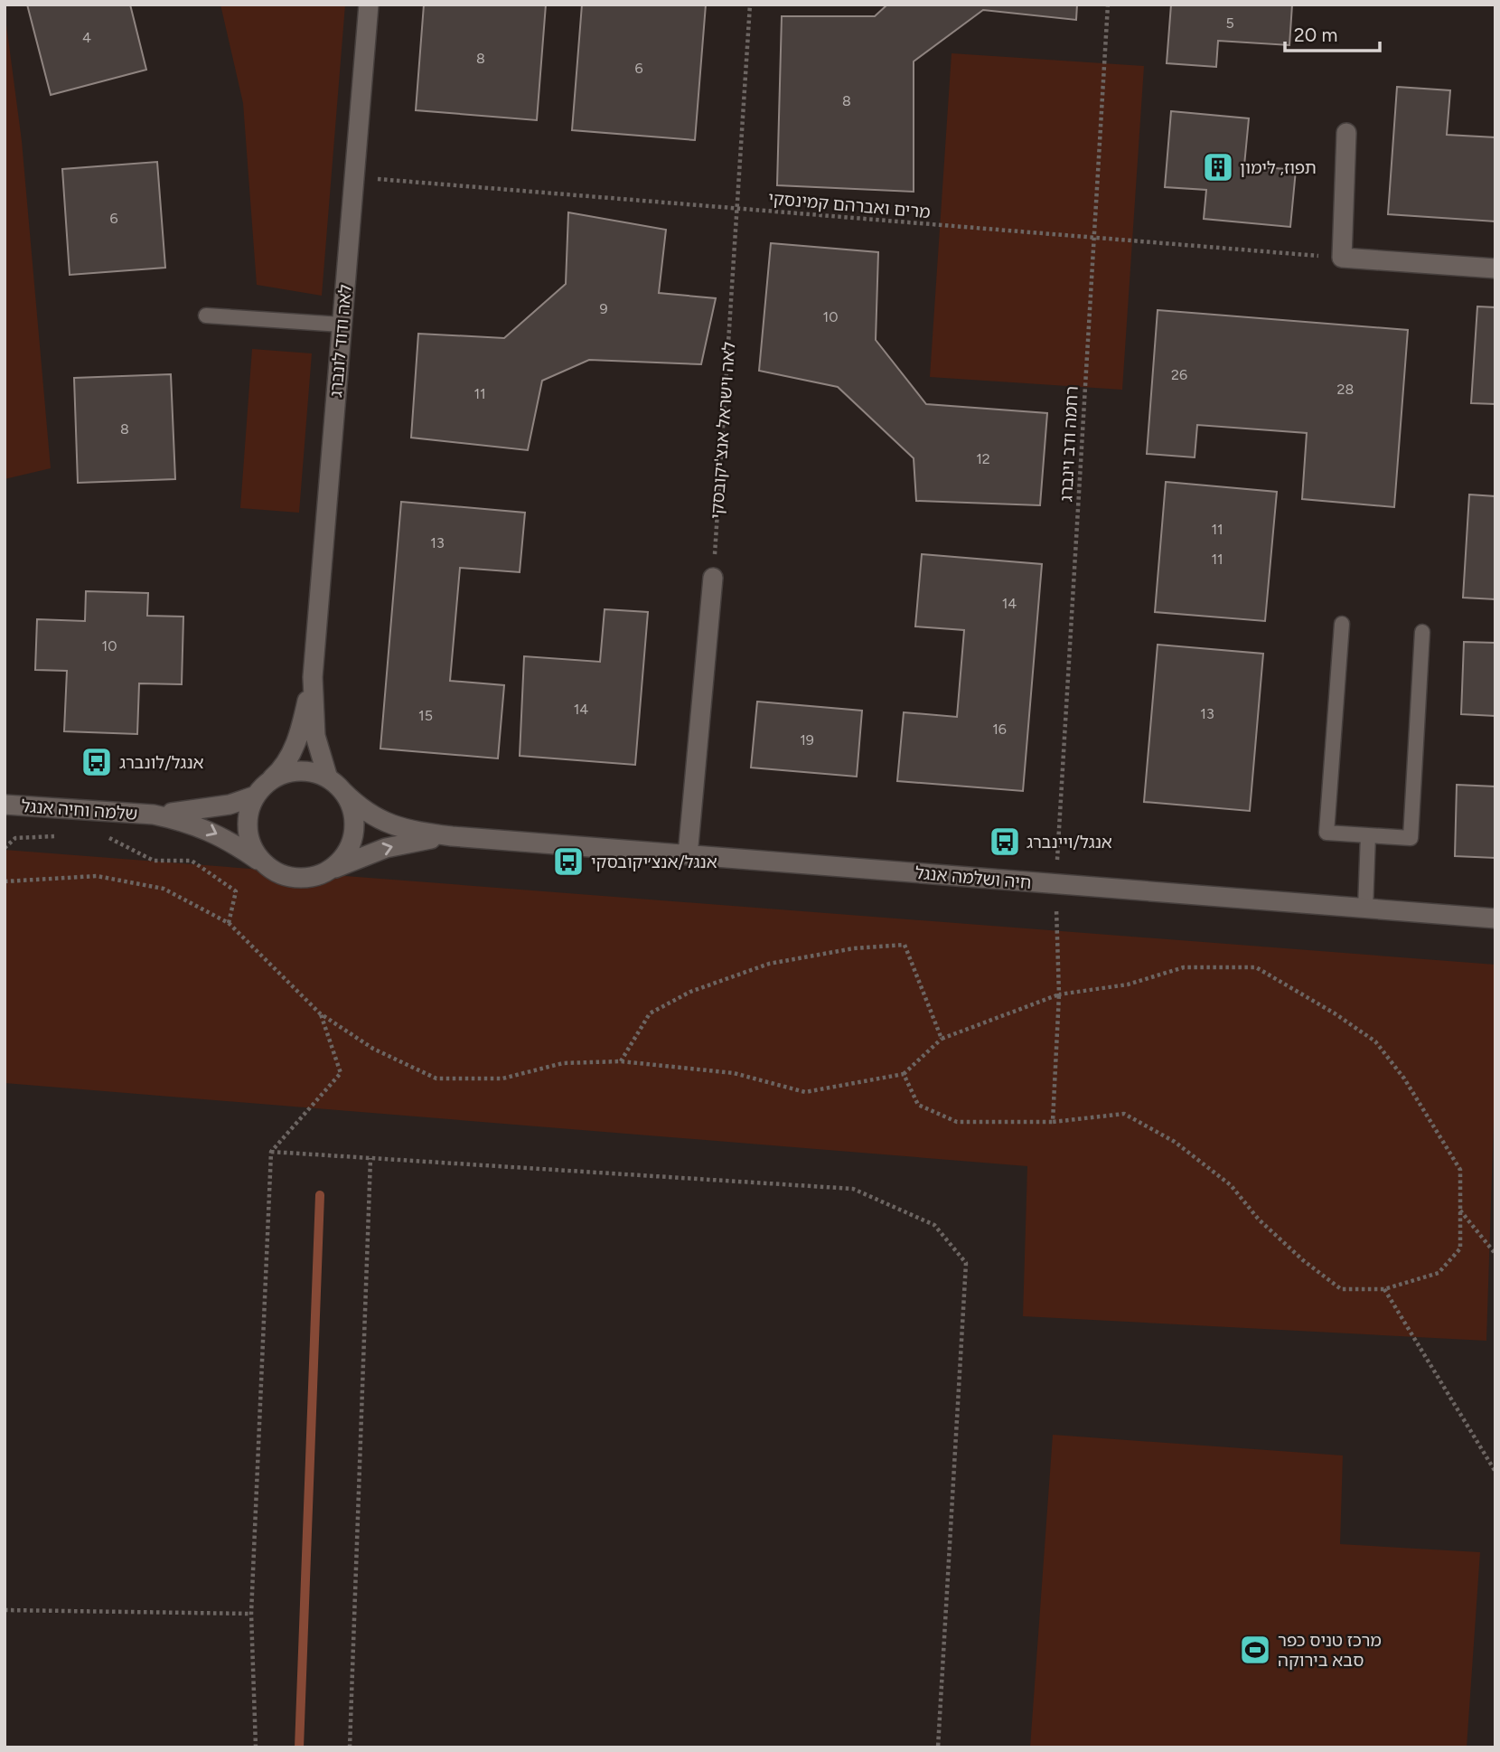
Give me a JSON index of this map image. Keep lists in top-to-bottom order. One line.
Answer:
{"streets":{"street":["לאה ודוד לונברג","שלמה וחיה אנגל","חיה ושלמה אנגל"],"path":["מרים ואברהם קמינסקי","לאה וישראל אנצ'יקובסקי","רחמה ודב וינברג"]},"crossings":[["מרים ואברהם קמינסקי","לאה ודוד לונברג"],["מרים ואברהם קמינסקי","לאה וישראל אנצ'יקובסקי"],["מרים ואברהם קמינסקי","רחמה ודב וינברג"],["לאה ודוד לונברג","שלמה וחיה אנגל"],["לאה ודוד לונברג","חיה ושלמה אנגל"],["רחמה ודב וינברג","חיה ושלמה אנגל"],["שלמה וחיה אנגל","חיה ושלמה אנגל"]],"places":{"building":["תפוז, לימון"],"bus stop":["אנגל/לונברג","אנגל/ויינברג","אנגל/אנצ׳יקובסקי"],"sports":["מרכז טניס כפר סבא בירוקה"]},"house_numbers":["5","4","8","6","8","6","9","10","26","28","11","8","12","11","13","11","14","10","14","13","15","16","19"],"scale_bar":"20 m"}
